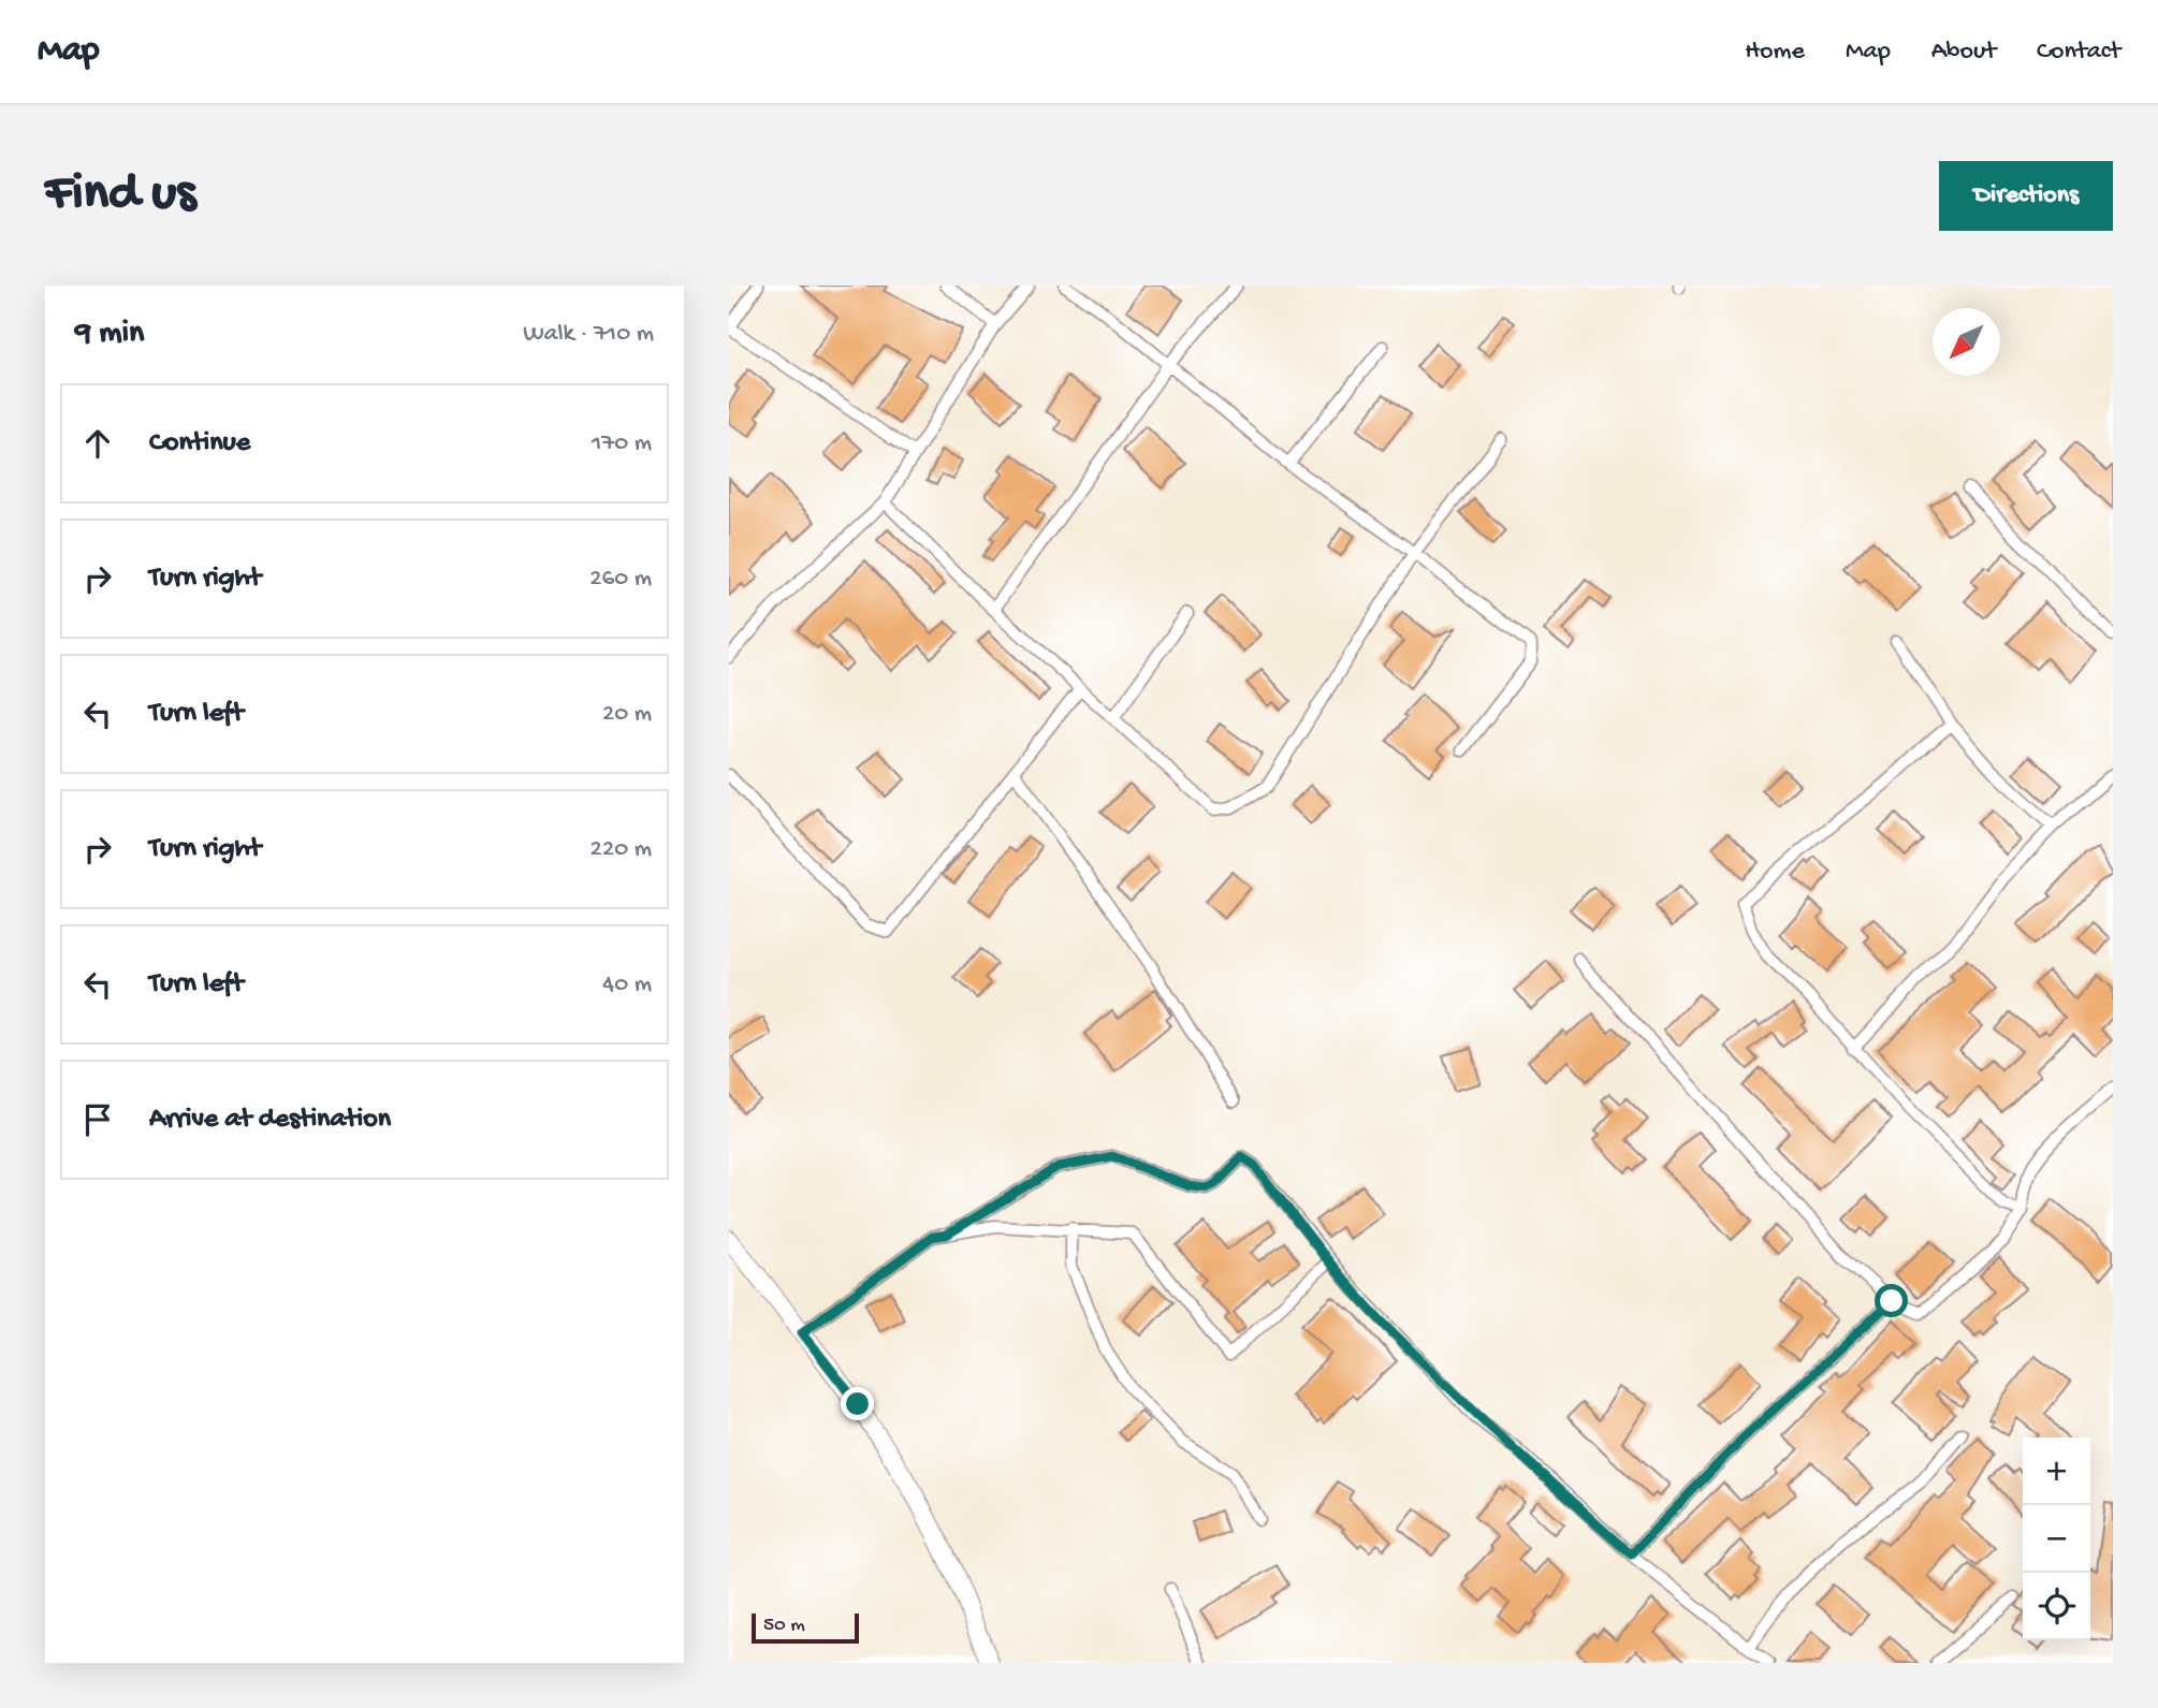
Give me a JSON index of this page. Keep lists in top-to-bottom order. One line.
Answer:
{"scale_bar":"50 m","north":"bottom left","page":{"header":"Map","nav":["Home","Map","About","Contact"],"buttons":"Directions","title":"Find us","heading":["9 min","Walk · 710 m"],"list":[["Continue","170 m"],["Turn right","260 m"],["Turn left","20 m"],["Turn right","220 m"],["Turn left","40 m"],"Arrive at destination"],"map_buttons":["+","−"],"scale":"50 m"}}
